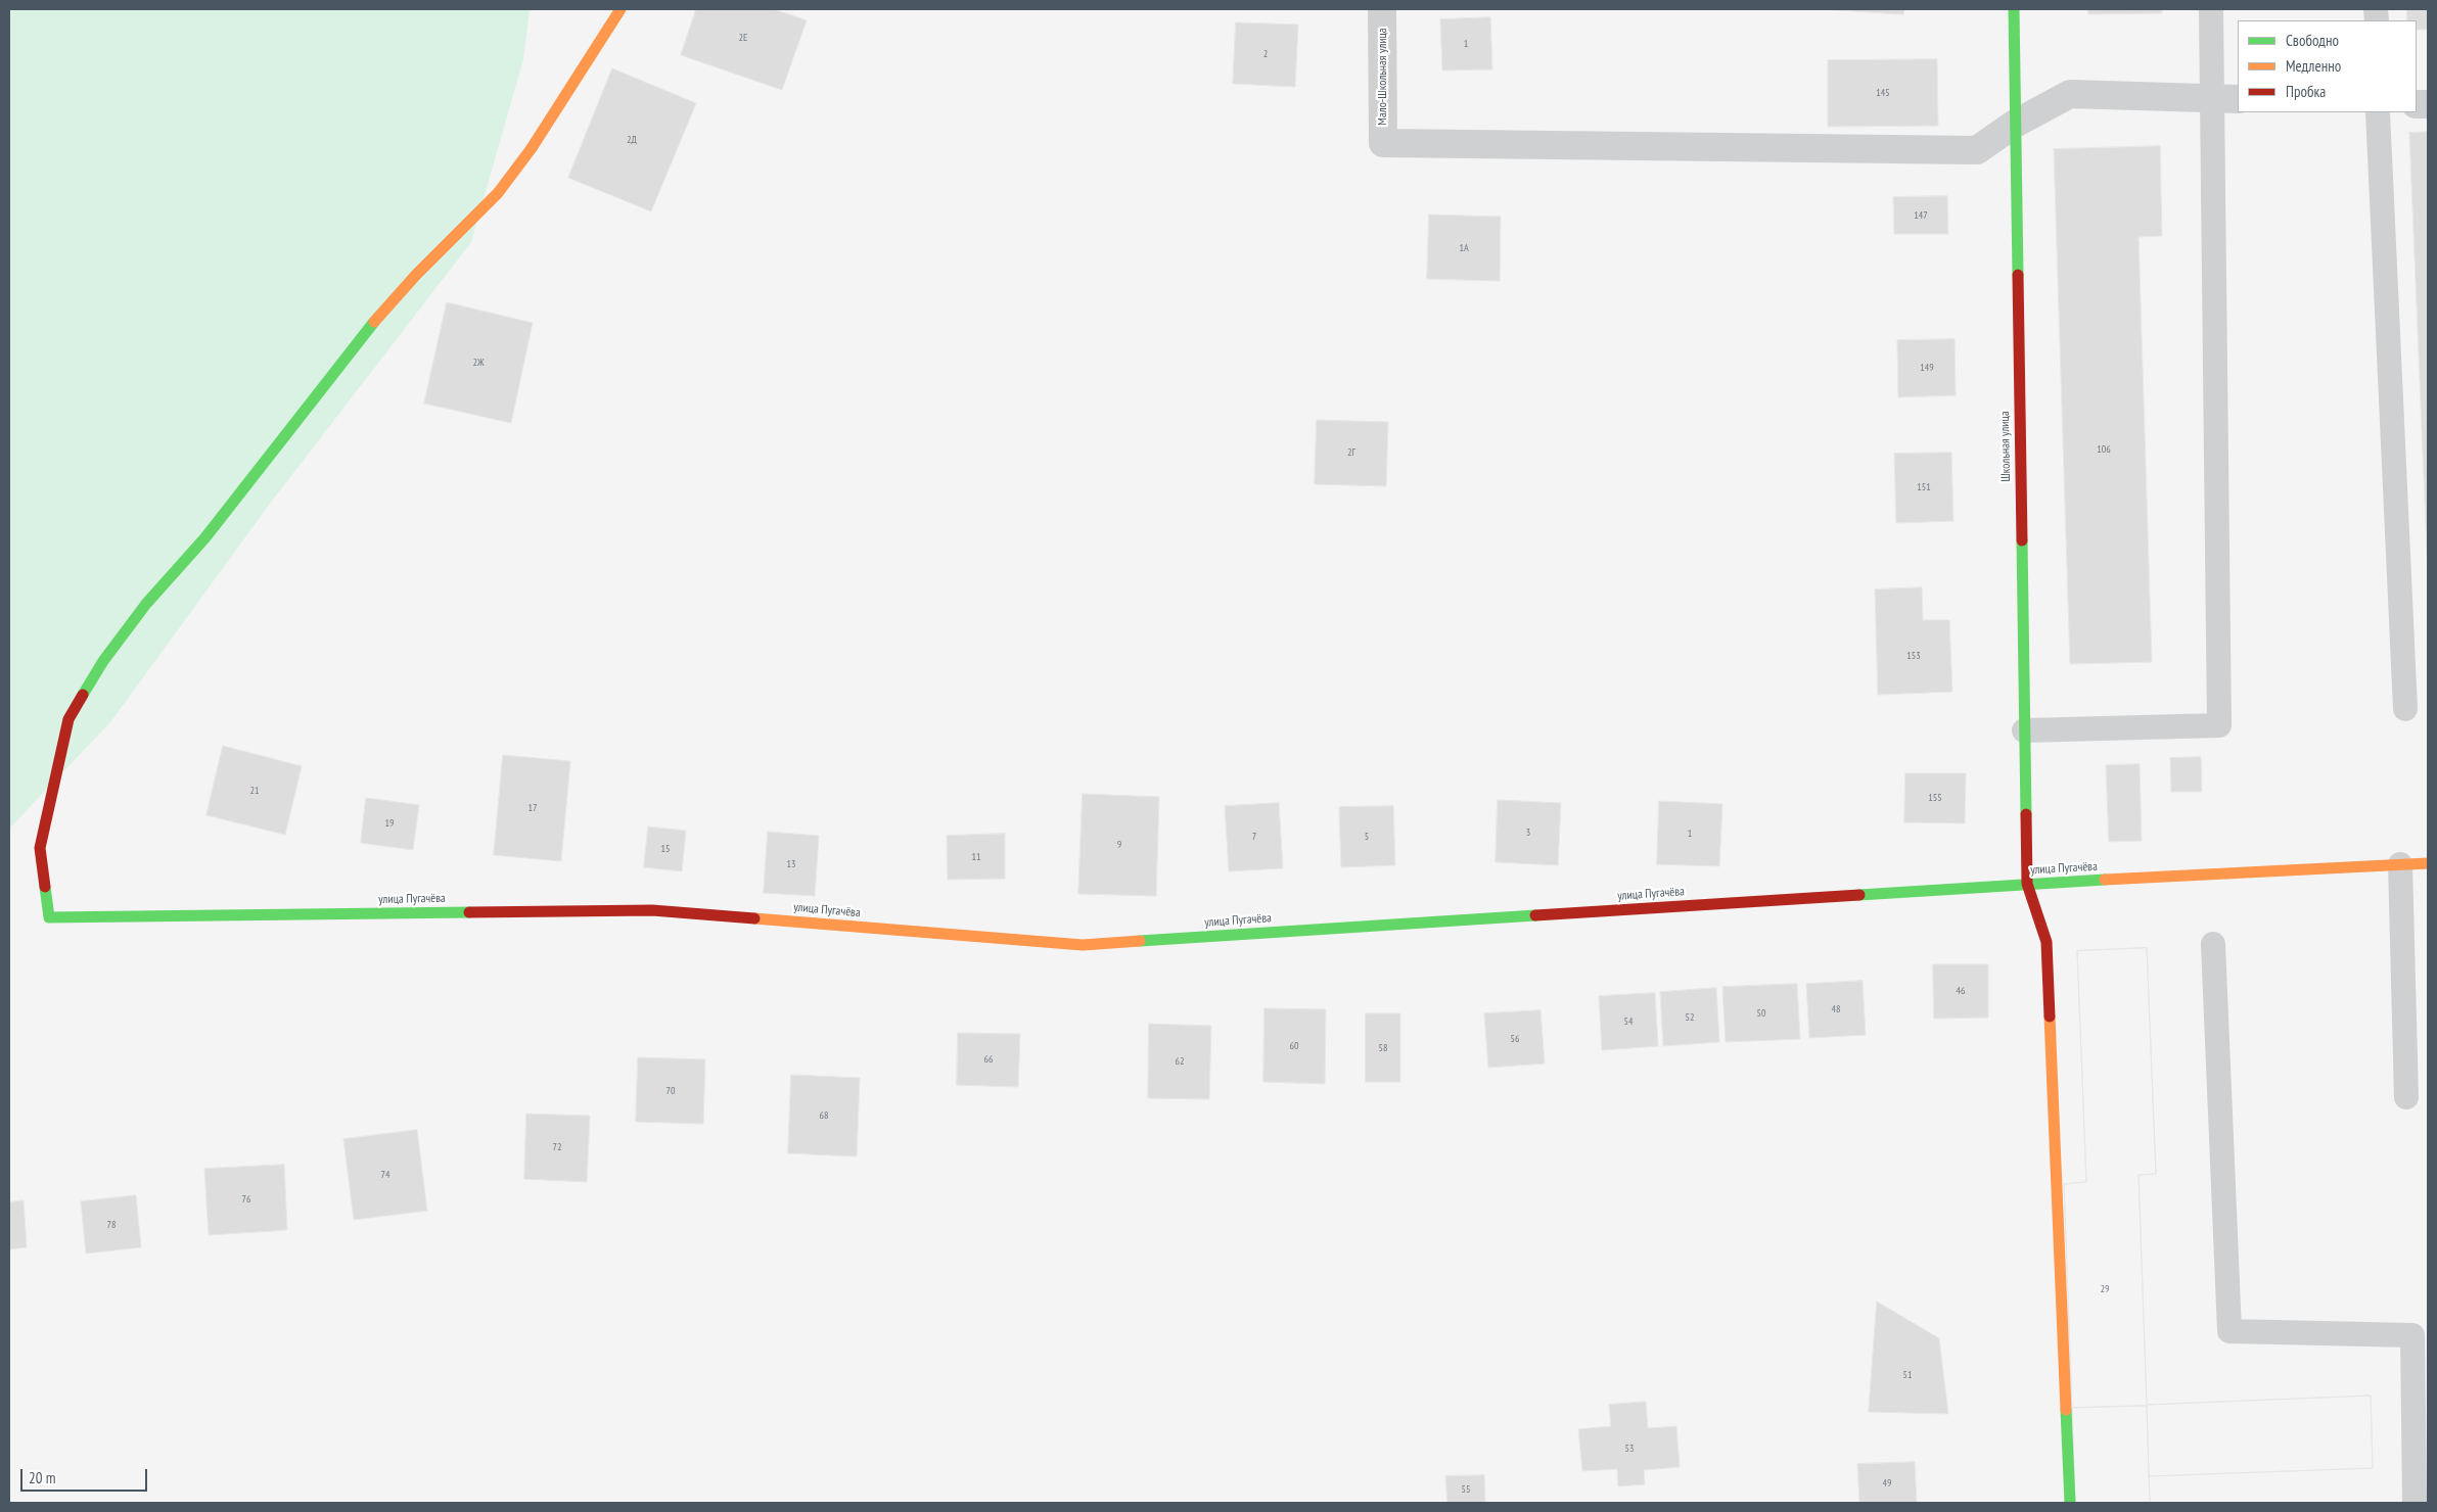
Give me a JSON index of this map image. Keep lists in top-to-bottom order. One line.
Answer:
{"streets":{"street":["Мало-Школьная улица","Школьная улица","улица Пугачёва"]},"crossings":[["Мало-Школьная улица","Школьная улица"],["Школьная улица","улица Пугачёва"]],"house_numbers":["2Е","1","2","145","2Д","147","1А","2Ж","149","106","2Г","151","153","21","155","17","19","3","1","7","5","9","15","11","13","46","48","50","52","54","56","60","58","66","62","70","68","72","74","76","78","29","51","53","49","55"],"legend":["Свободно","Медленно","Пробка"],"scale_bar":"20 m"}
